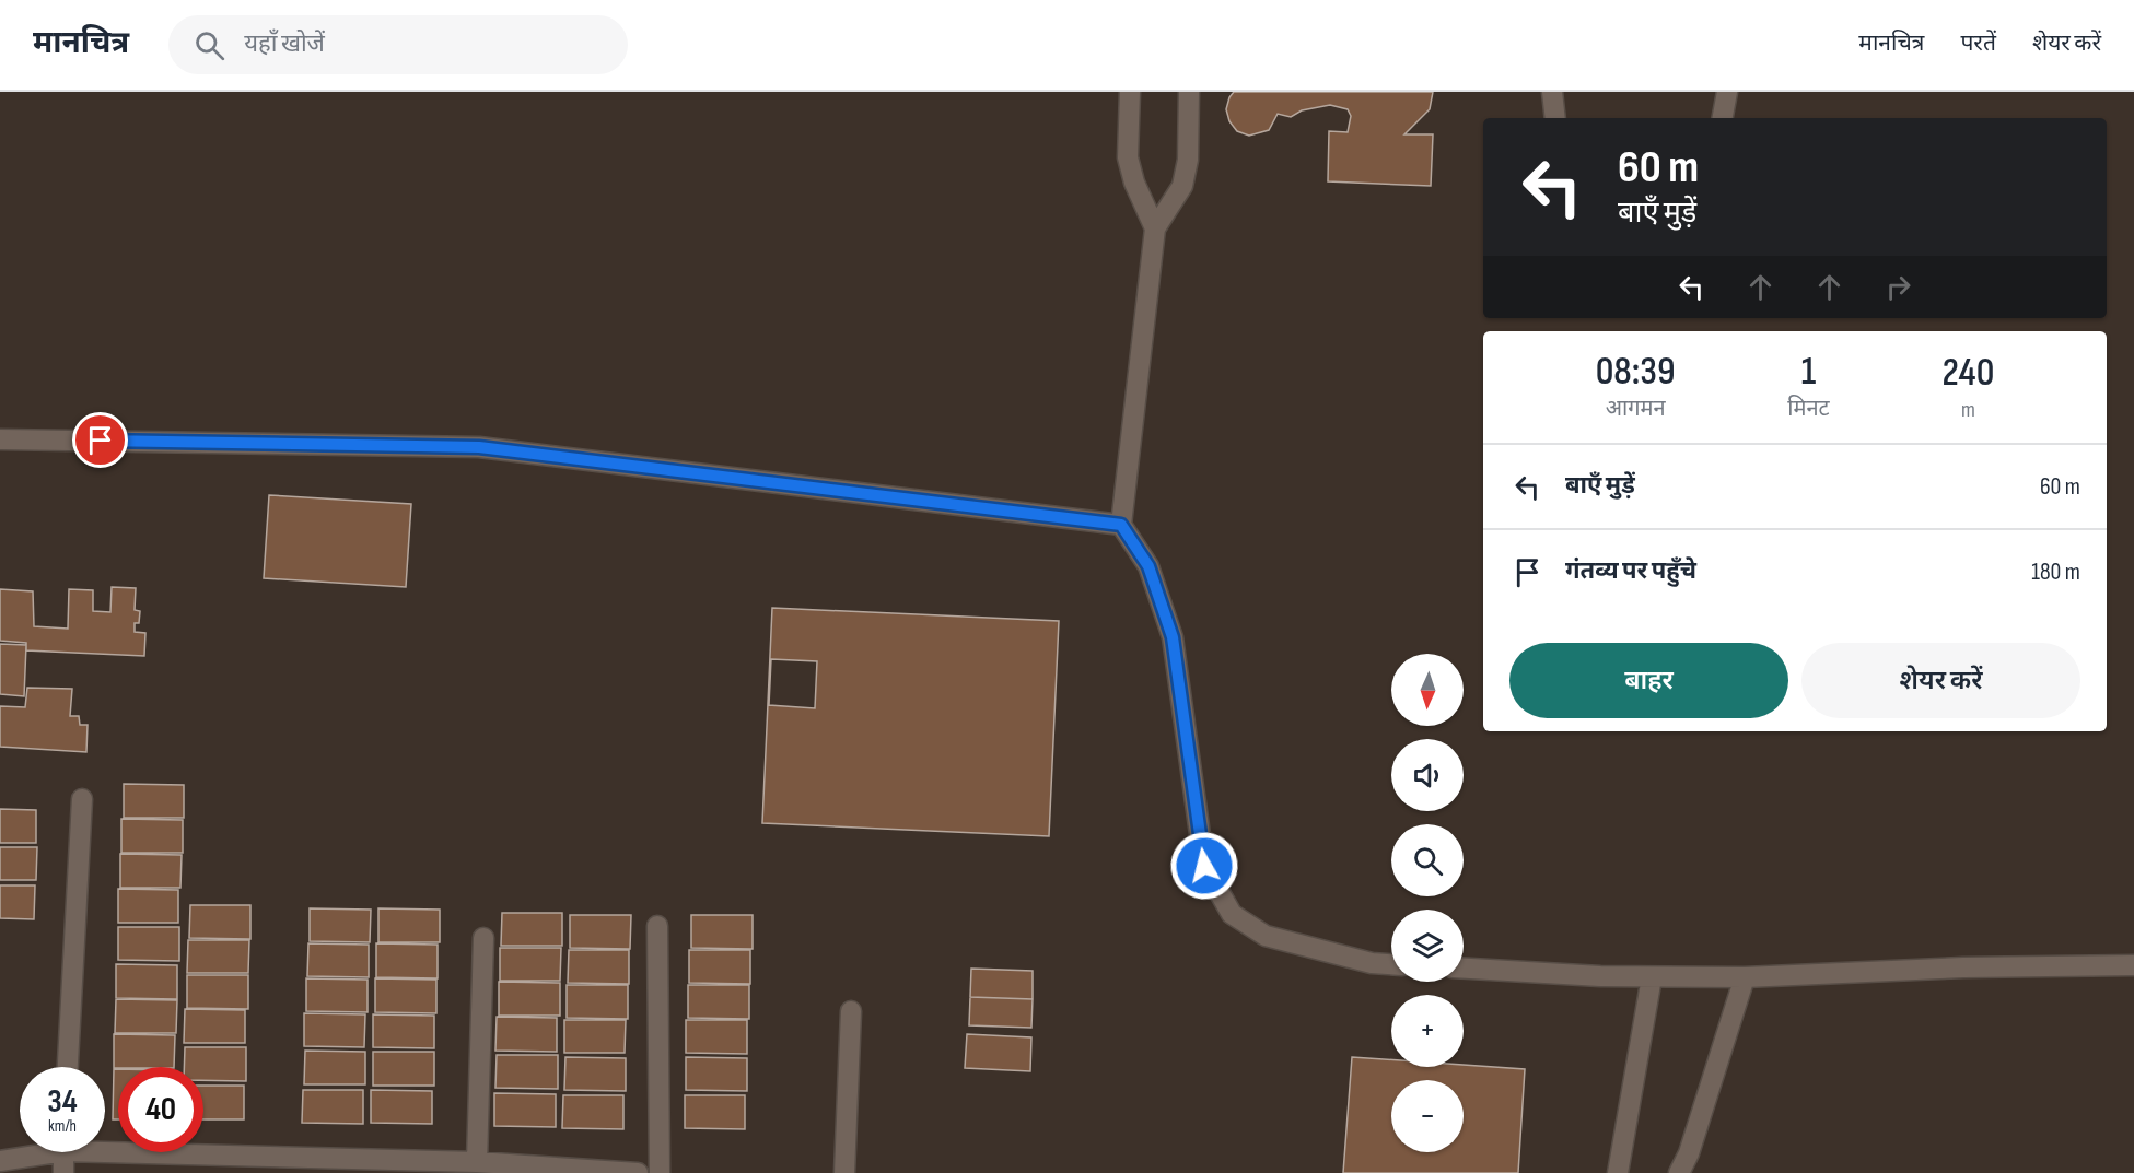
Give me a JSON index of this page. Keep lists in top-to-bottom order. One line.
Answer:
{"north":"bottom","page":{"header":"मानचित्र","search":"यहाँ खोजें","nav":["मानचित्र","परतें","शेयर करें"],"turn":["60 m","बाएँ मुड़ें"],"eta":["08:39","आगमन","1","मिनट","240","m"],"list":[{"name":"बाएँ मुड़ें","value":"60 m"},{"name":"गंतव्य पर पहुँचे","value":"180 m"}],"buttons":["बाहर","शेयर करें"],"map_buttons":["+","−"],"speed":"34 km/h","limit":"40"}}
